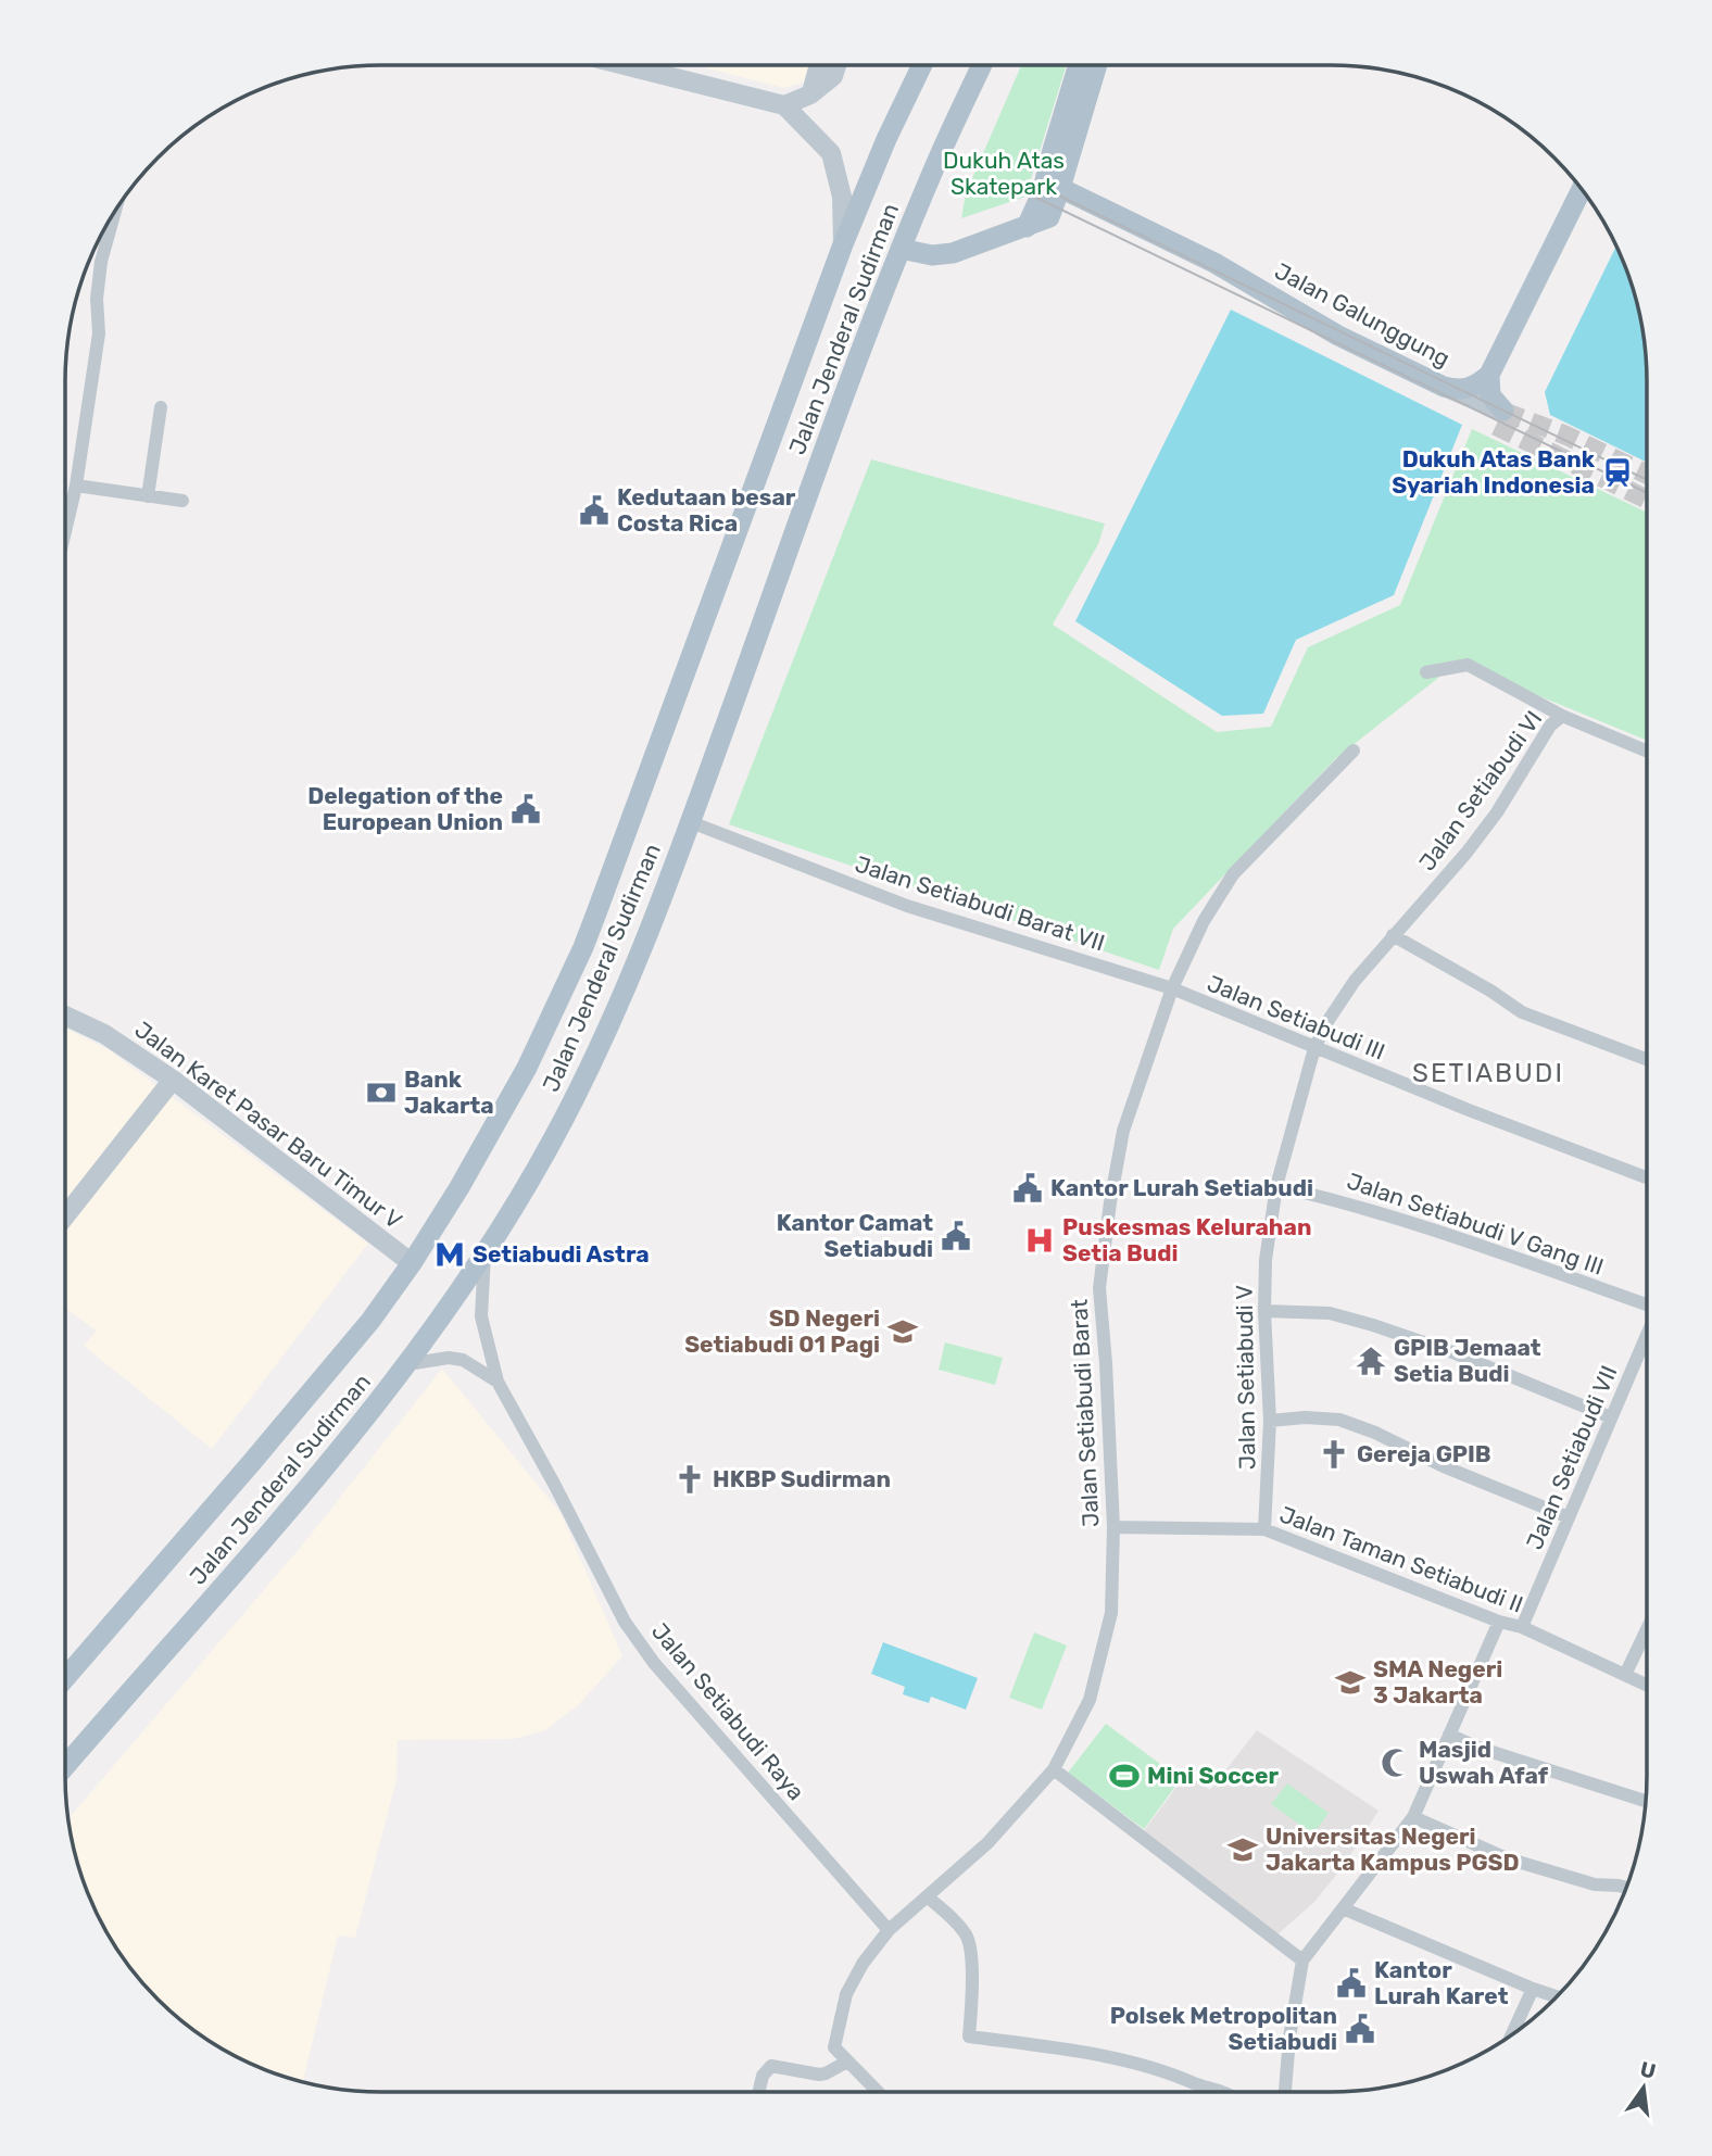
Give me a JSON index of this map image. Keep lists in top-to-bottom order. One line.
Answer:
{"streets":{"main road":["Jalan Galunggung","Jalan Jenderal Sudirman"],"street":["Jalan Setiabudi VI","Jalan Setiabudi Barat VII","Jalan Setiabudi III","Jalan Karet Pasar Baru Timur V","Jalan Setiabudi V Gang III","Jalan Setiabudi V","Jalan Setiabudi Barat","Jalan Setiabudi VII","Jalan Taman Setiabudi II","Jalan Setiabudi Raya"]},"crossings":[["Jalan Jenderal Sudirman","Jalan Setiabudi Barat VII"],["Jalan Jenderal Sudirman","Jalan Karet Pasar Baru Timur V"],["Jalan Jenderal Sudirman","Jalan Setiabudi Raya"],["Jalan Setiabudi VI","Jalan Setiabudi III"],["Jalan Setiabudi VI","Jalan Setiabudi V"],["Jalan Setiabudi Barat VII","Jalan Setiabudi III"],["Jalan Setiabudi Barat VII","Jalan Setiabudi Barat"],["Jalan Setiabudi III","Jalan Setiabudi V"],["Jalan Setiabudi III","Jalan Setiabudi Barat"],["Jalan Setiabudi V Gang III","Jalan Setiabudi V"],["Jalan Setiabudi V","Jalan Taman Setiabudi II"],["Jalan Setiabudi Barat","Jalan Taman Setiabudi II"],["Jalan Setiabudi Barat","Jalan Setiabudi Raya"],["Jalan Setiabudi VII","Jalan Taman Setiabudi II"]],"districts":["SETIABUDI"],"parks":["Dukuh Atas Skatepark"],"places":{"station":["Dukuh Atas Bank Syariah Indonesia"],"public building":["Kedutaan besar Costa Rica","Delegation of the European Union","Kantor Lurah Setiabudi","Kantor Camat Setiabudi","Kantor Lurah Karet","Polsek Metropolitan Setiabudi"],"bank":["Bank Jakarta"],"hospital":["Puskesmas Kelurahan Setia Budi"],"metro station":["Setiabudi Astra"],"school or university":["SD Negeri Setiabudi 01 Pagi","SMA Negeri 3 Jakarta","Universitas Negeri Jakarta Kampus PGSD"],"temple":["GPIB Jemaat Setia Budi"],"church":["Gereja GPIB","HKBP Sudirman"],"mosque":["Masjid Uswah Afaf"],"sports":["Mini Soccer"]},"north":"top"}
